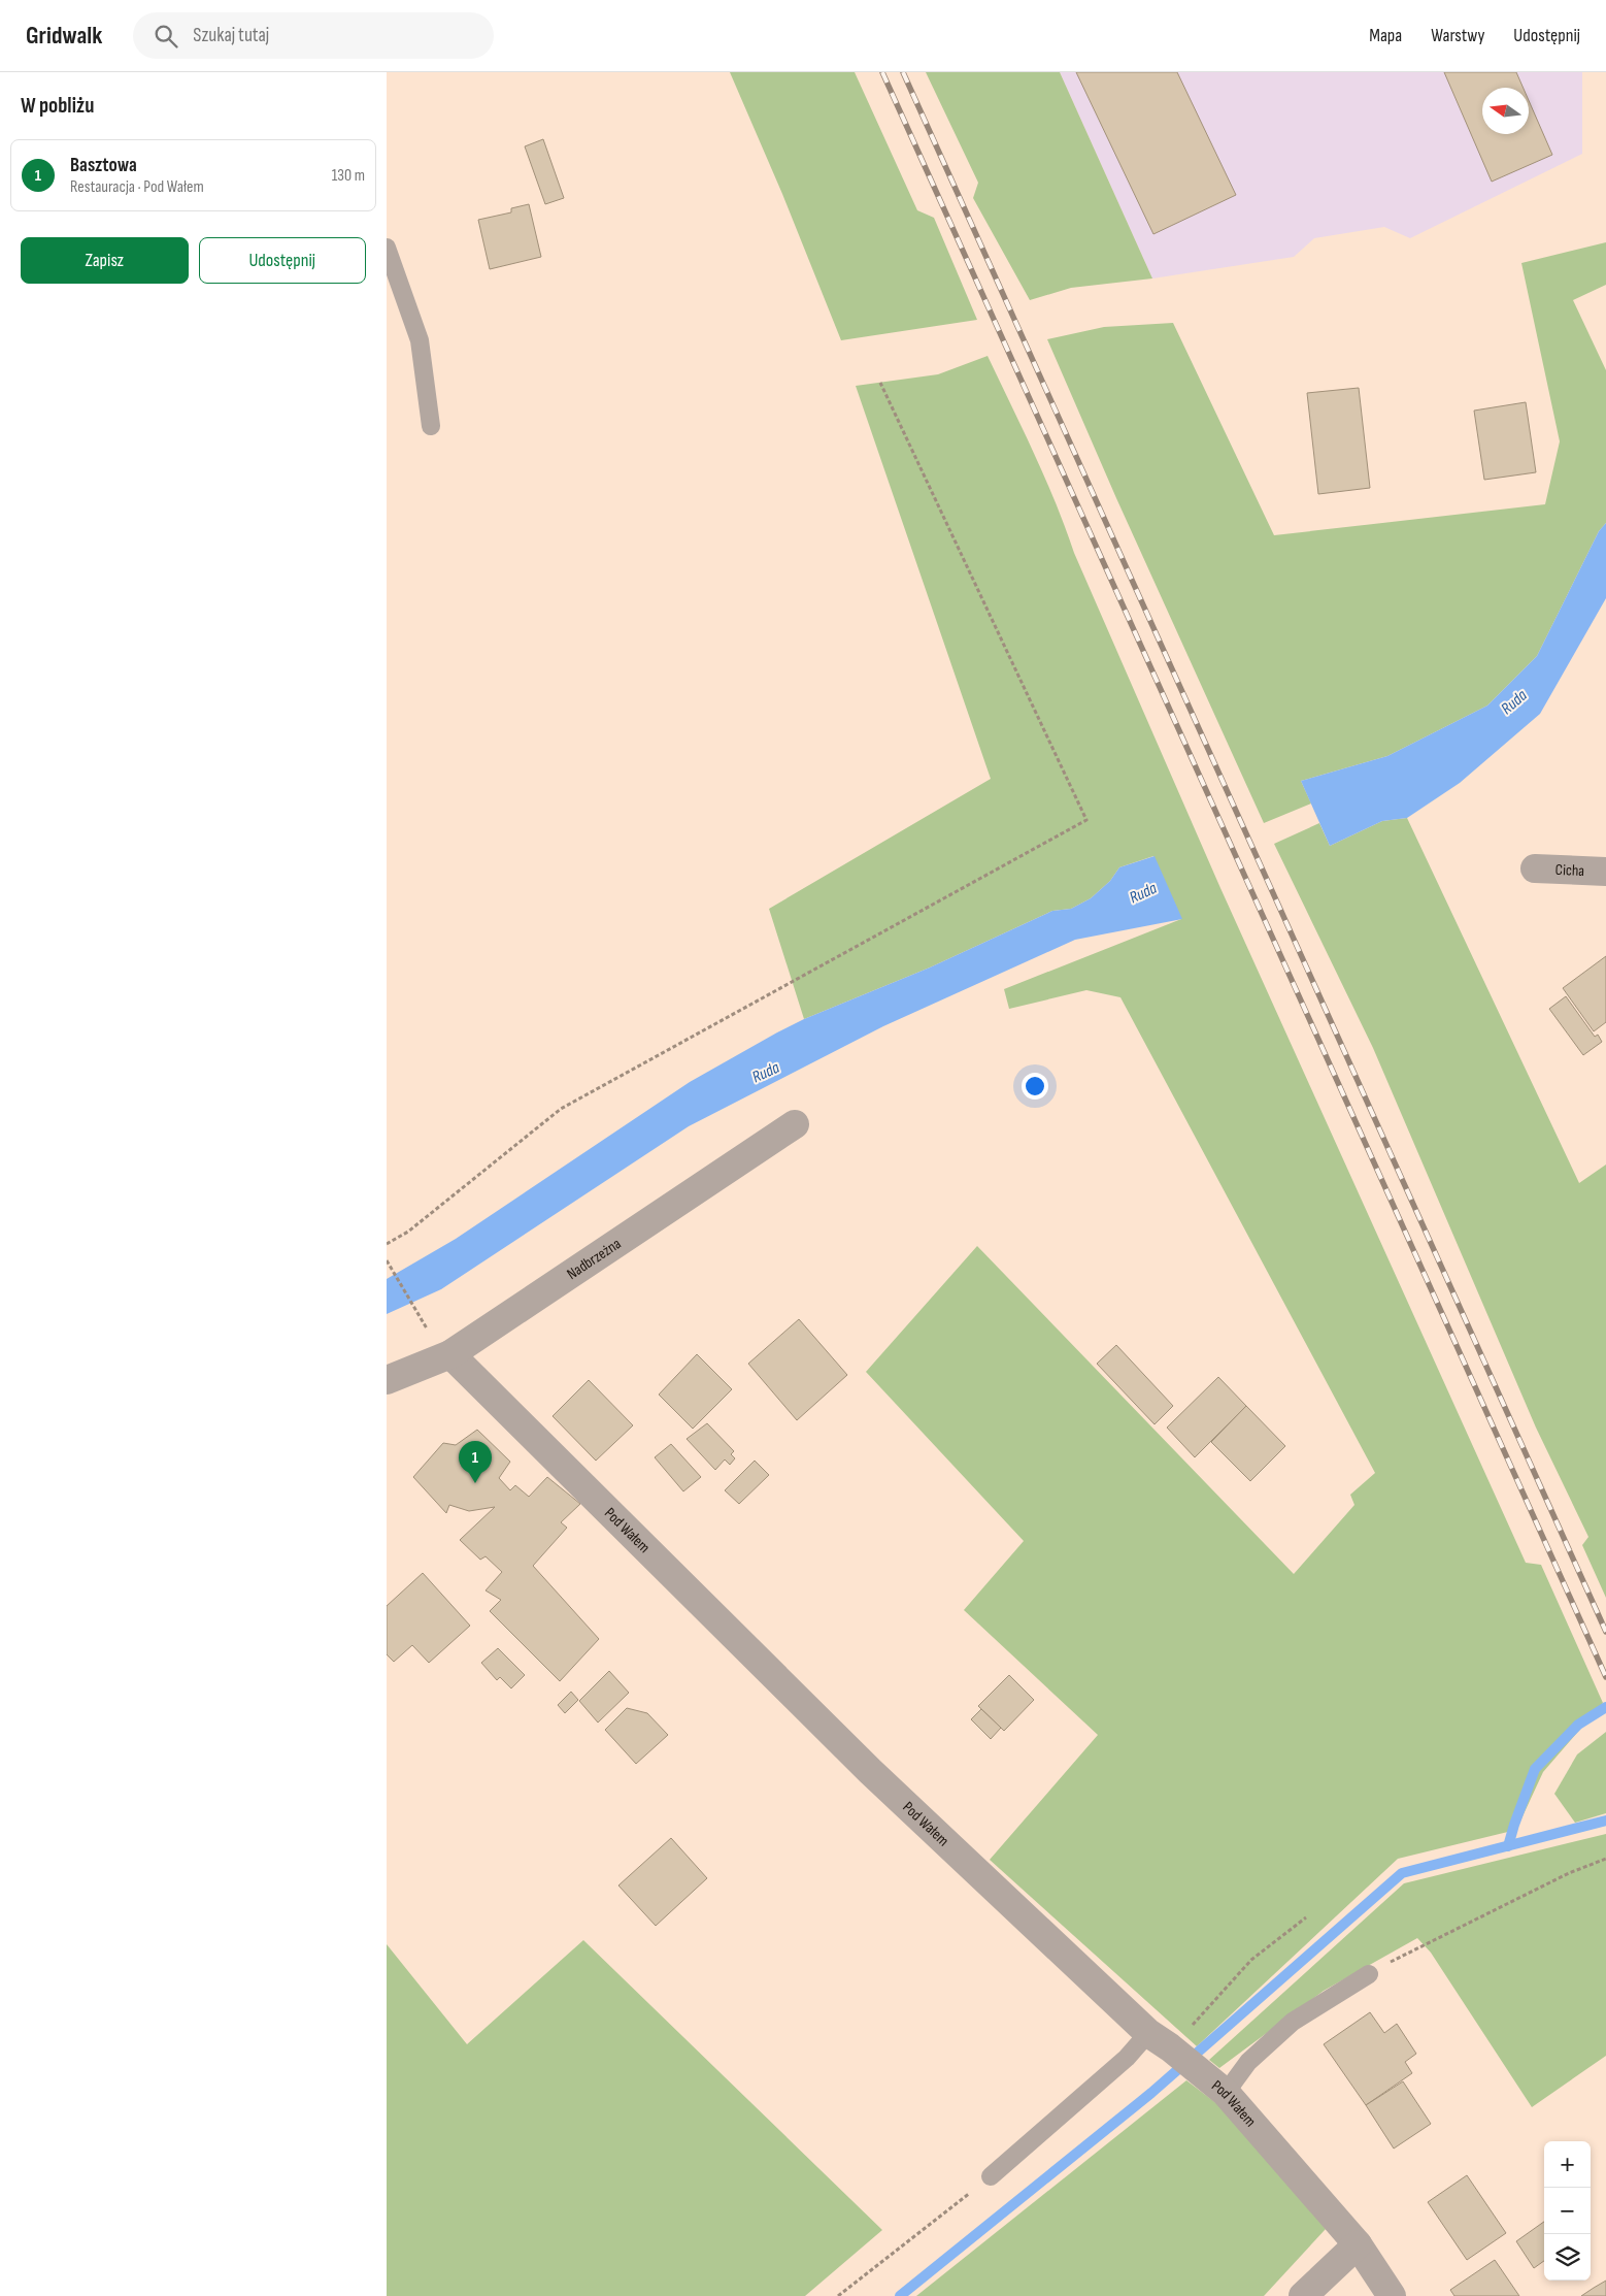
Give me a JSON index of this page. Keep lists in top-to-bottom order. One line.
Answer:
{"streets":{"street":["Cicha","Nadbrzeżna","Pod Wałem"]},"crossings":[["Nadbrzeżna","Pod Wałem"]],"water":["Ruda"],"north":"left","page":{"header":"Gridwalk","search":"Szukaj tutaj","nav":["Mapa","Warstwy","Udostępnij"],"heading":"W pobliżu","list":[{"mark":"1","name":"Basztowa","note":"Restauracja · Pod Wałem","value":"130 m"}],"buttons":["Zapisz","Udostępnij"],"pins":"1","map_buttons":["+","−"]}}
